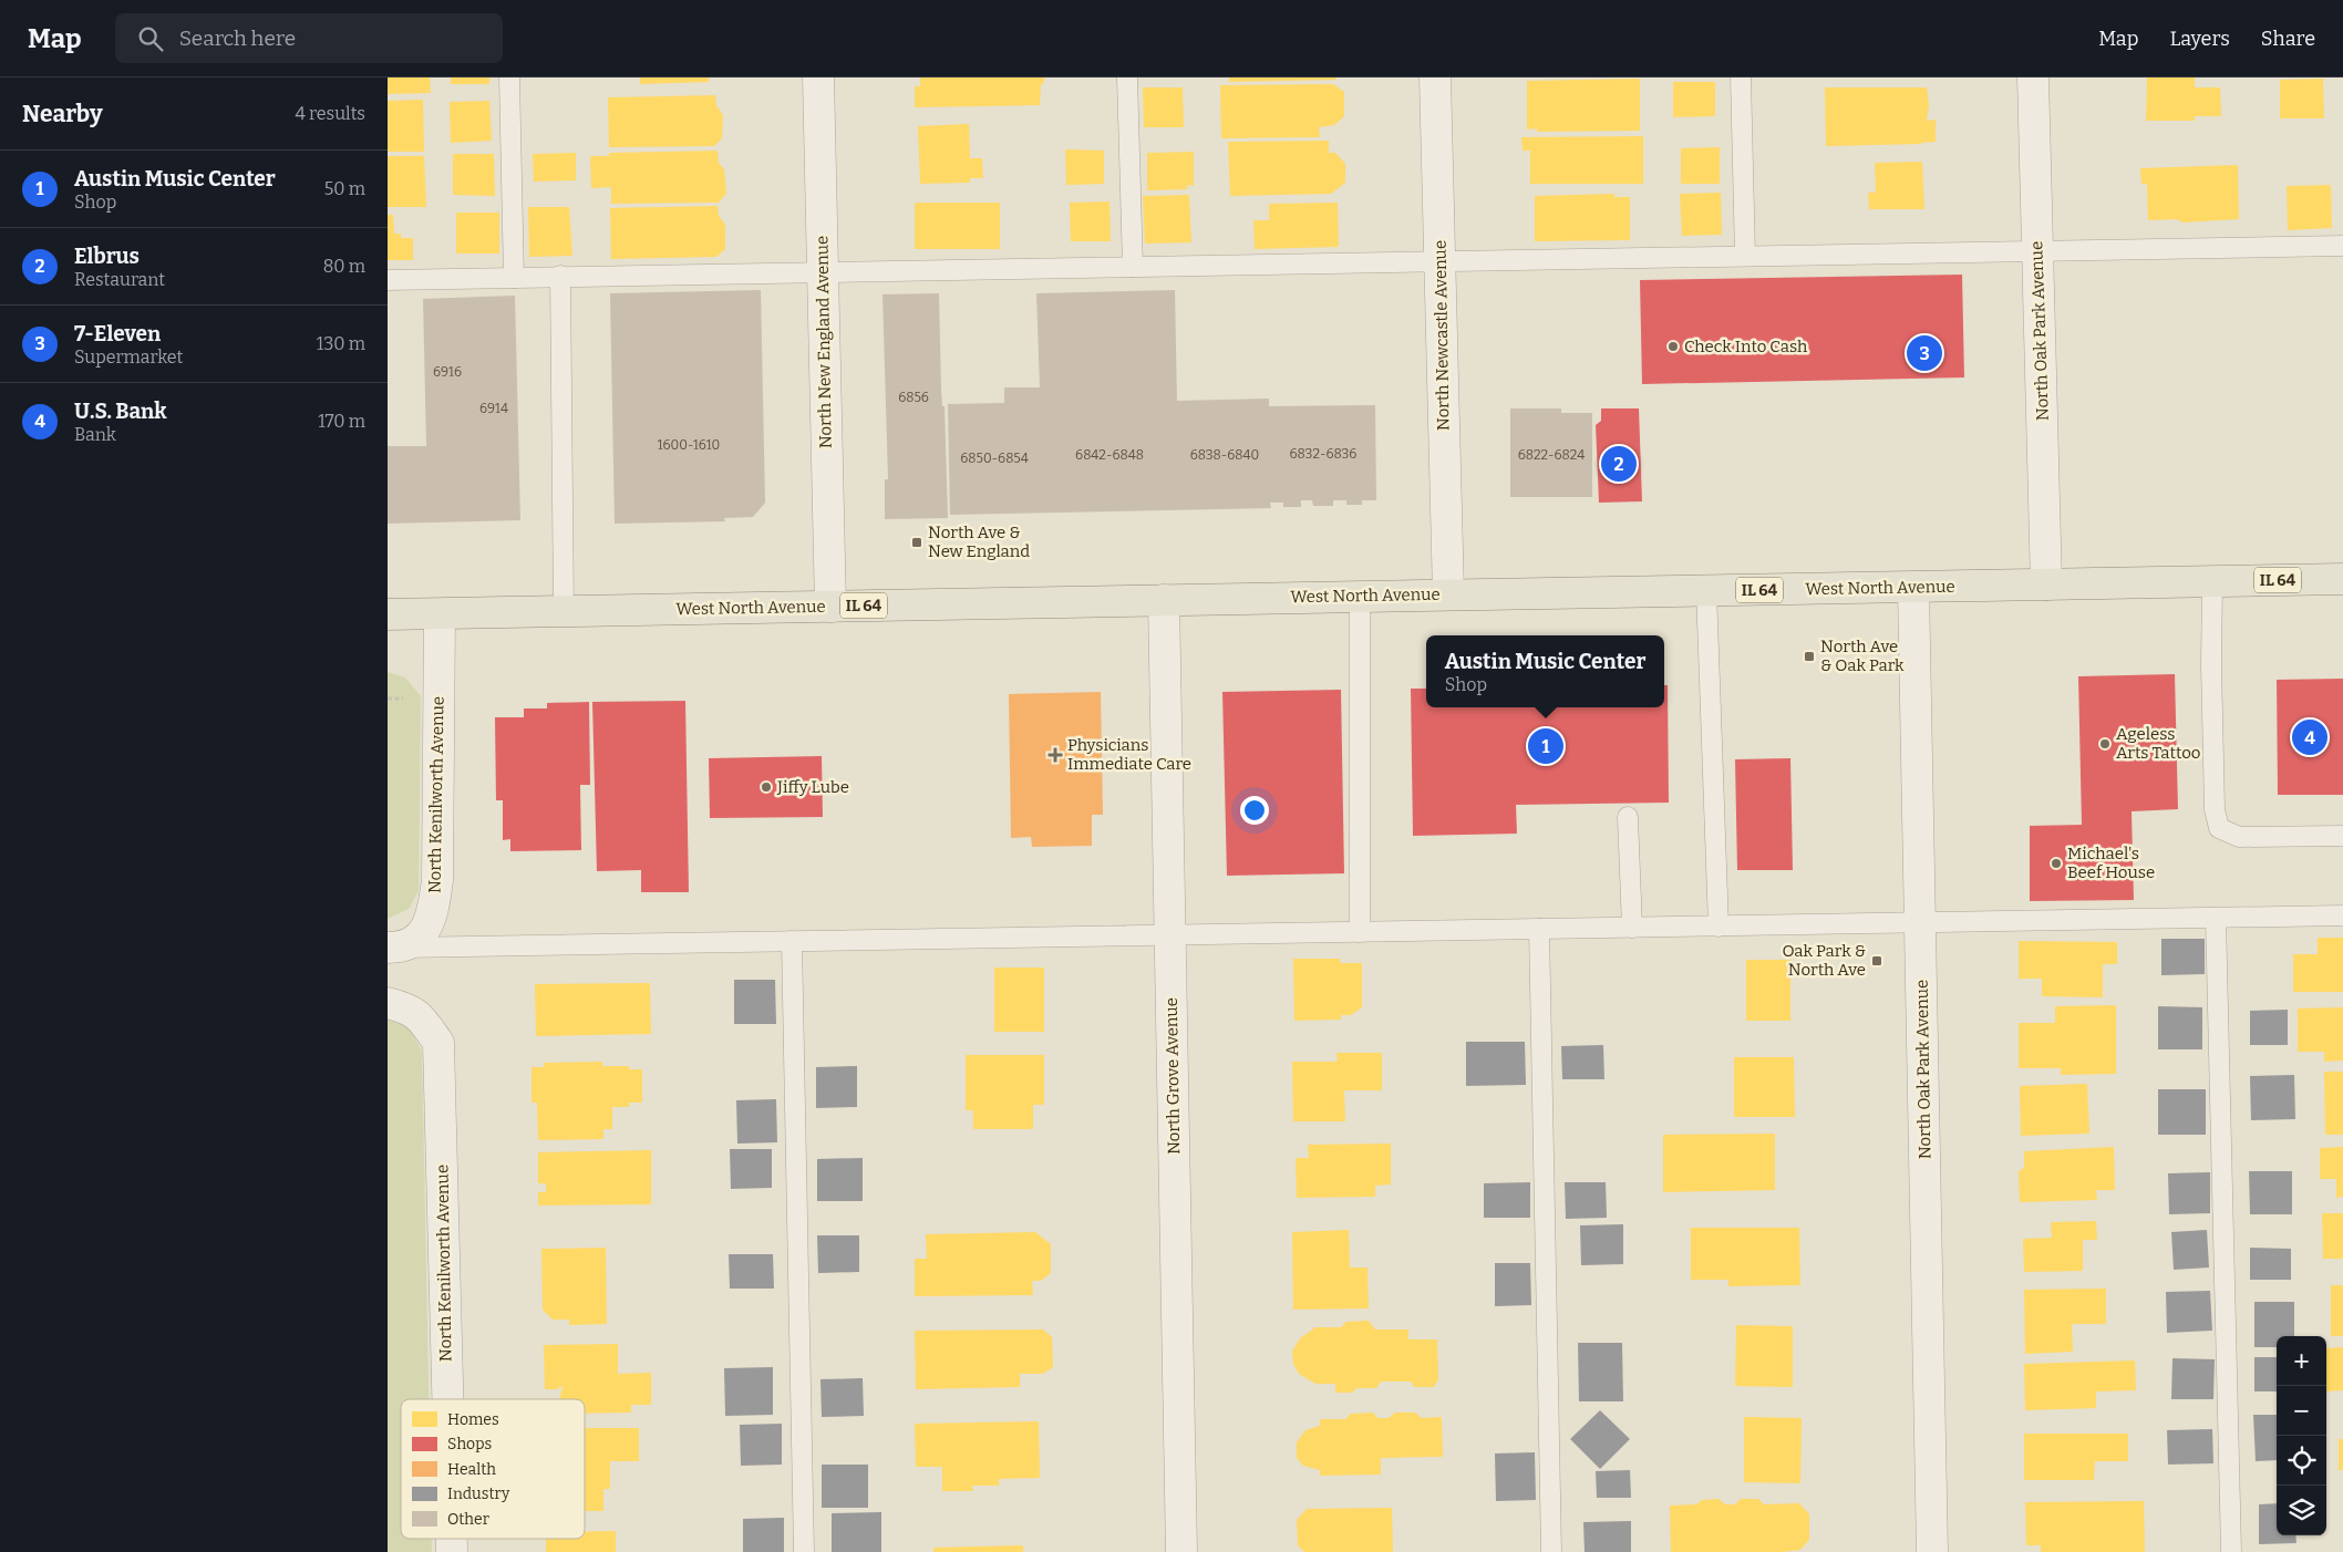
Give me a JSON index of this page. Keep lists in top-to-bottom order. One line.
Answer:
{"streets":{"main road":["IL 64","West North Avenue"],"street":["North Oak Park Avenue","North Newcastle Avenue","North New England Avenue","North Kenilworth Avenue","North Grove Avenue"]},"crossings":[["North Oak Park Avenue","West North Avenue"],["North Newcastle Avenue","West North Avenue"],["North New England Avenue","West North Avenue"],["West North Avenue","North Kenilworth Avenue"],["West North Avenue","North Grove Avenue"]],"places":{"other":["Check Into Cash","Ageless Arts Tattoo","Jiffy Lube","Michael's Beef House"],"transit":["North Ave & New England","North Ave & Oak Park","Oak Park & North Ave"],"health":["Physicians Immediate Care"]},"house_numbers":["6916","6856","6914","1600-1610","6832-6836","6842-6848","6838-6840","6822-6824","6850-6854"],"legend":["Homes","Shops","Health","Industry","Other"],"page":{"header":"Map","search":"Search here","nav":["Map","Layers","Share"],"heading":["Nearby","4 results"],"list":[{"mark":"1","name":"Austin Music Center","note":"Shop","value":"50 m"},{"mark":"2","name":"Elbrus","note":"Restaurant","value":"80 m"},{"mark":"3","name":"7-Eleven","note":"Supermarket","value":"130 m"},{"mark":"4","name":"U.S. Bank","note":"Bank","value":"170 m"}],"pins":["3","2","4","1"],"popup":["Austin Music Center","Shop"],"map_buttons":["+","−"]}}
